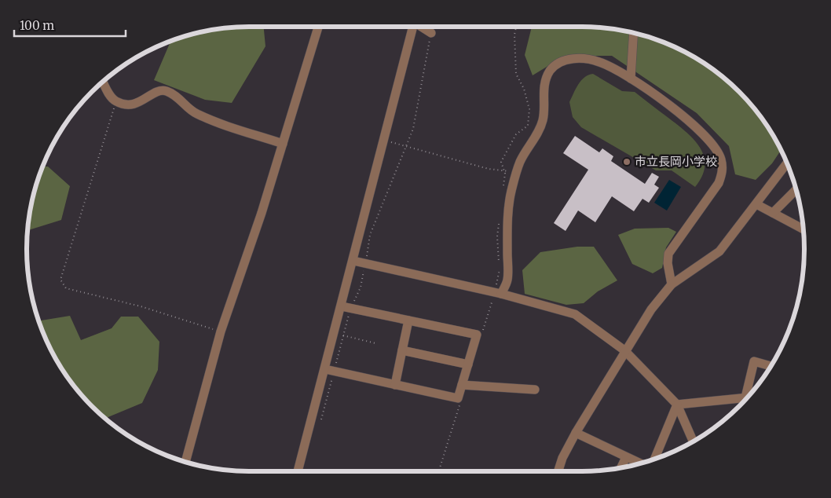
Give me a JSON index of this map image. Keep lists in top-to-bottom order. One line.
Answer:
{"places":["市立長岡小学校"],"scale_bar":"100 m"}
